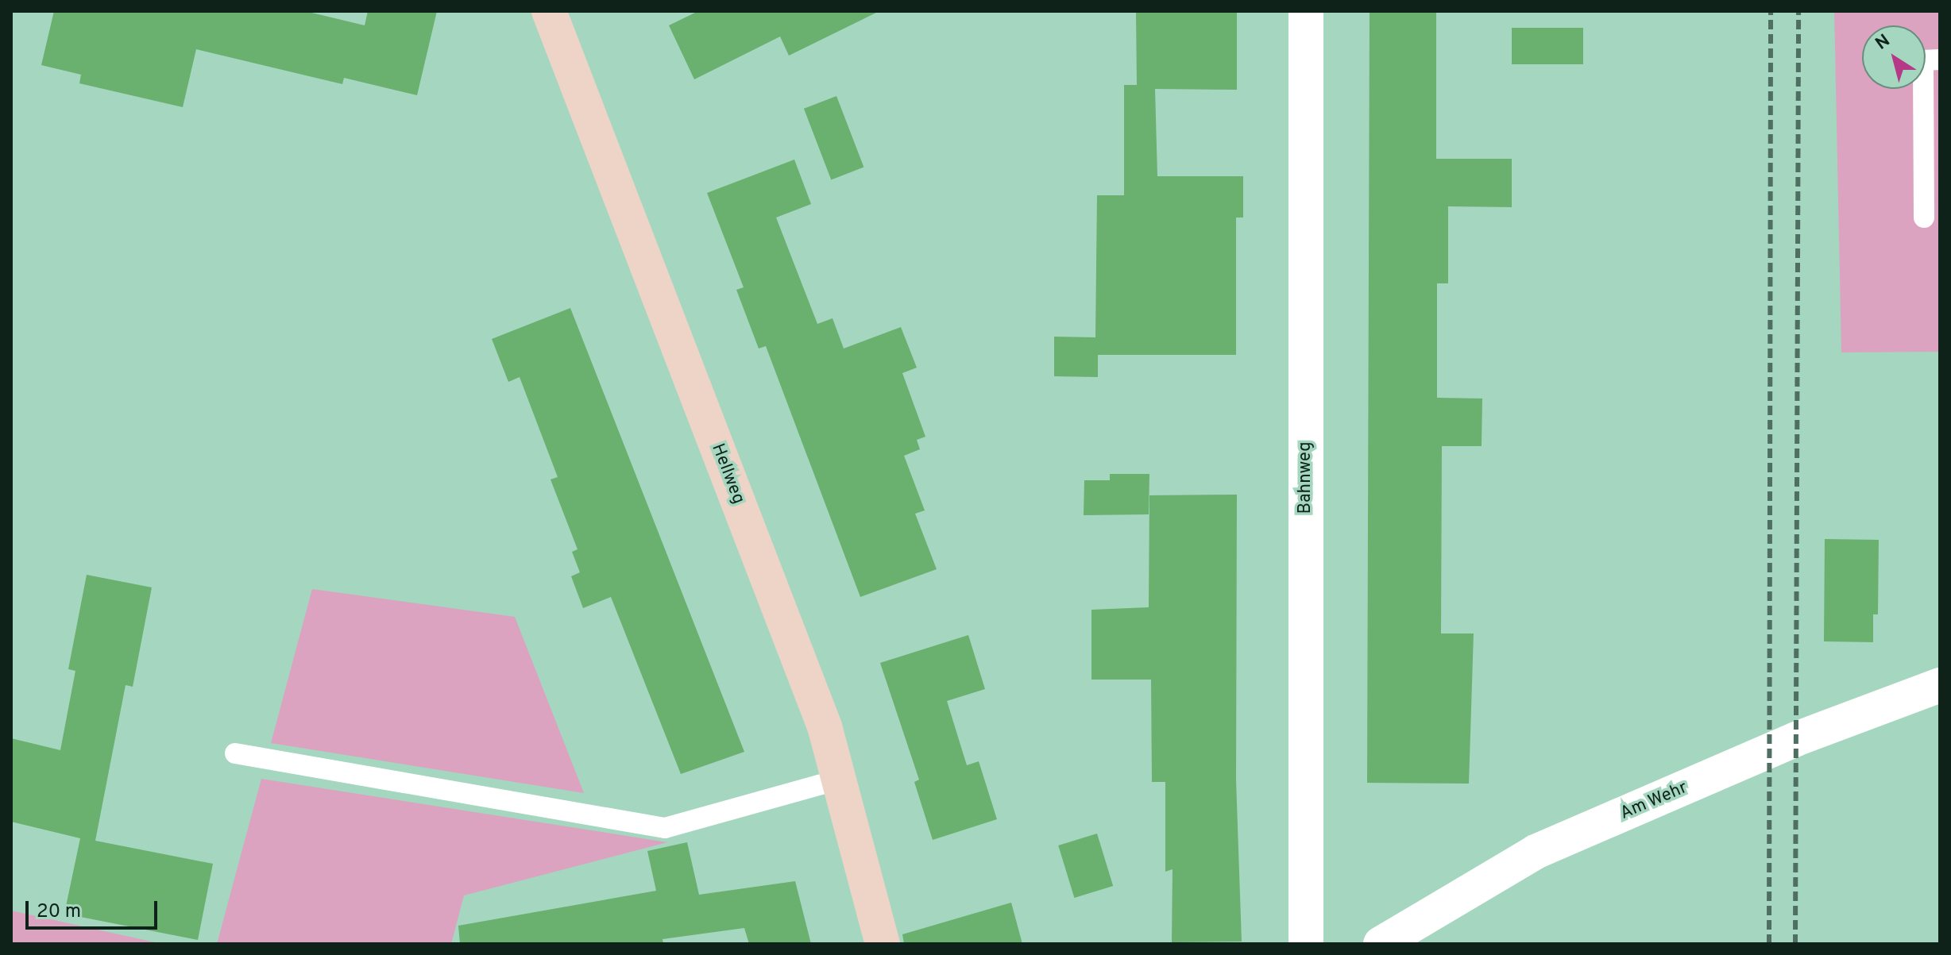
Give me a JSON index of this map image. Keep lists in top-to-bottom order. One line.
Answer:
{"streets":{"street":["Hellweg","Bahnweg","Am Wehr"]},"scale_bar":"20 m","north":"top left"}
